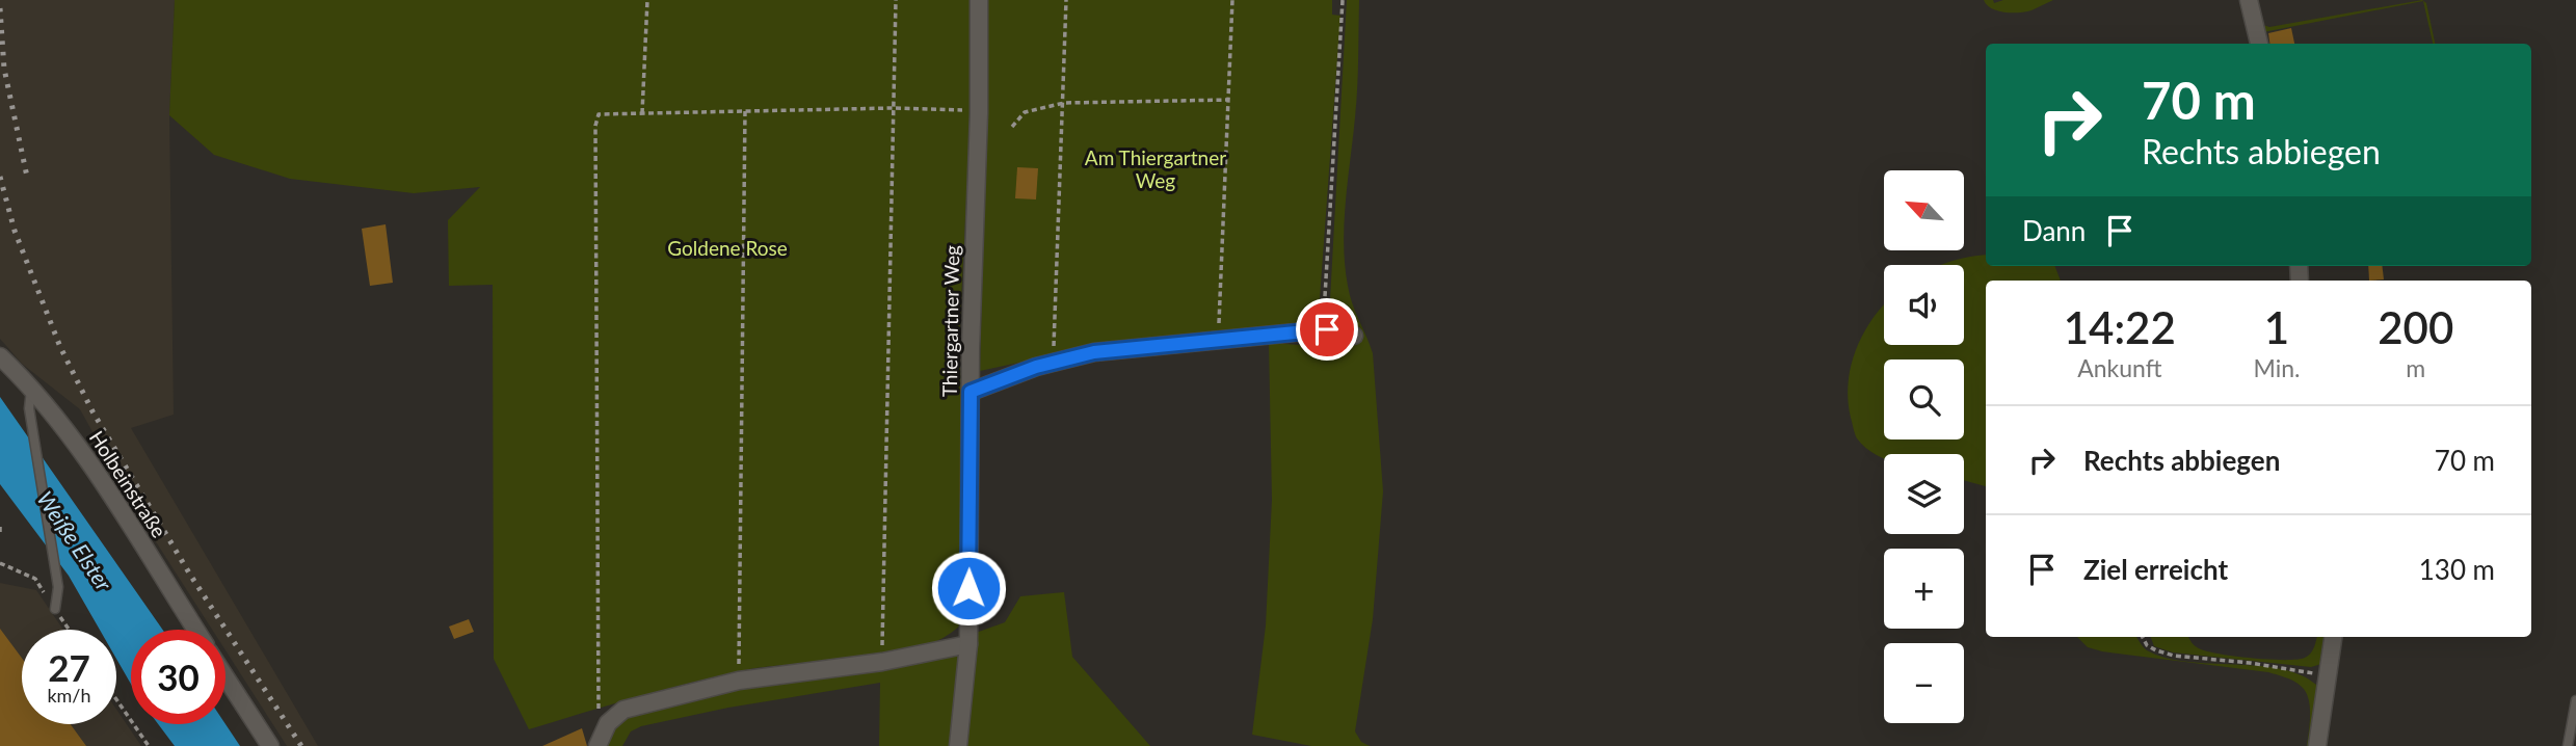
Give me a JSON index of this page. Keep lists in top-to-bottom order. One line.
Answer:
{"streets":{"street":["Thiergartner Weg","Holbeinstraße"]},"water":["Weiße Elster"],"parks":["Am Thiergartner Weg","Goldene Rose"],"north":"top left","page":{"turn":["70 m","Rechts abbiegen"],"map_buttons":["+","−"],"then":"Dann","eta":["14:22","Ankunft","1","Min.","200","m"],"list":[{"name":"Rechts abbiegen","value":"70 m"},{"name":"Ziel erreicht","value":"130 m"}],"speed":"27 km/h","limit":"30"}}
